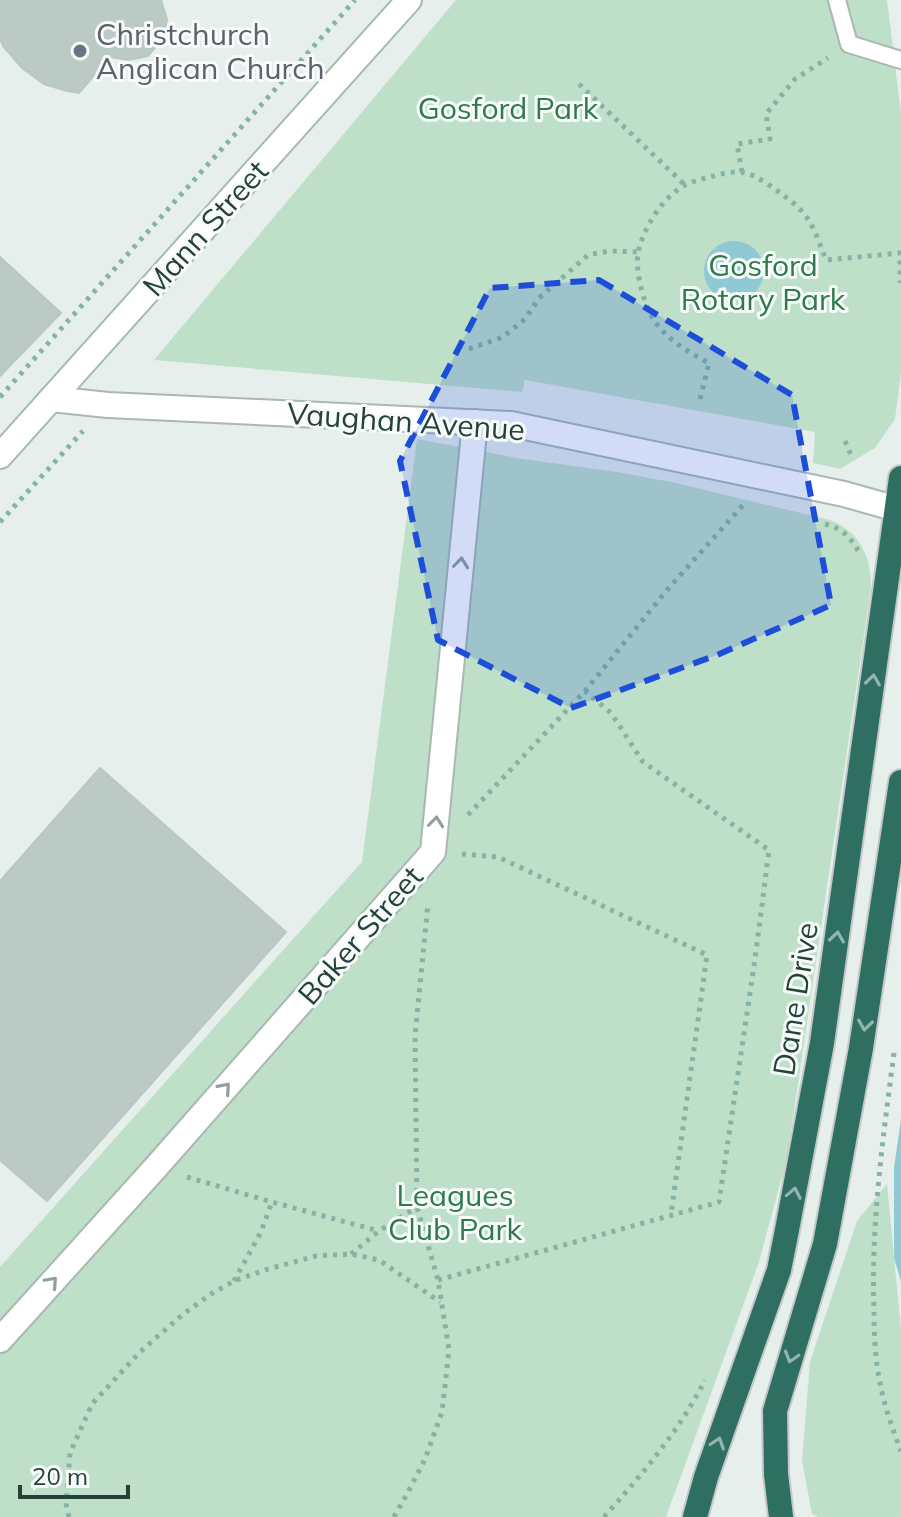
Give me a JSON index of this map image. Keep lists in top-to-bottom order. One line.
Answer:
{"streets":{"highway":["Dane Drive"],"street":["Mann Street","Vaughan Avenue","Baker Street"]},"crossings":[["Mann Street","Vaughan Avenue"],["Vaughan Avenue","Baker Street"],["Vaughan Avenue","Dane Drive"]],"one_way":["Baker Street"],"parks":["Gosford Park","Gosford Rotary Park","Leagues Club Park"],"places":["Christchurch Anglican Church"],"scale_bar":"20 m"}
